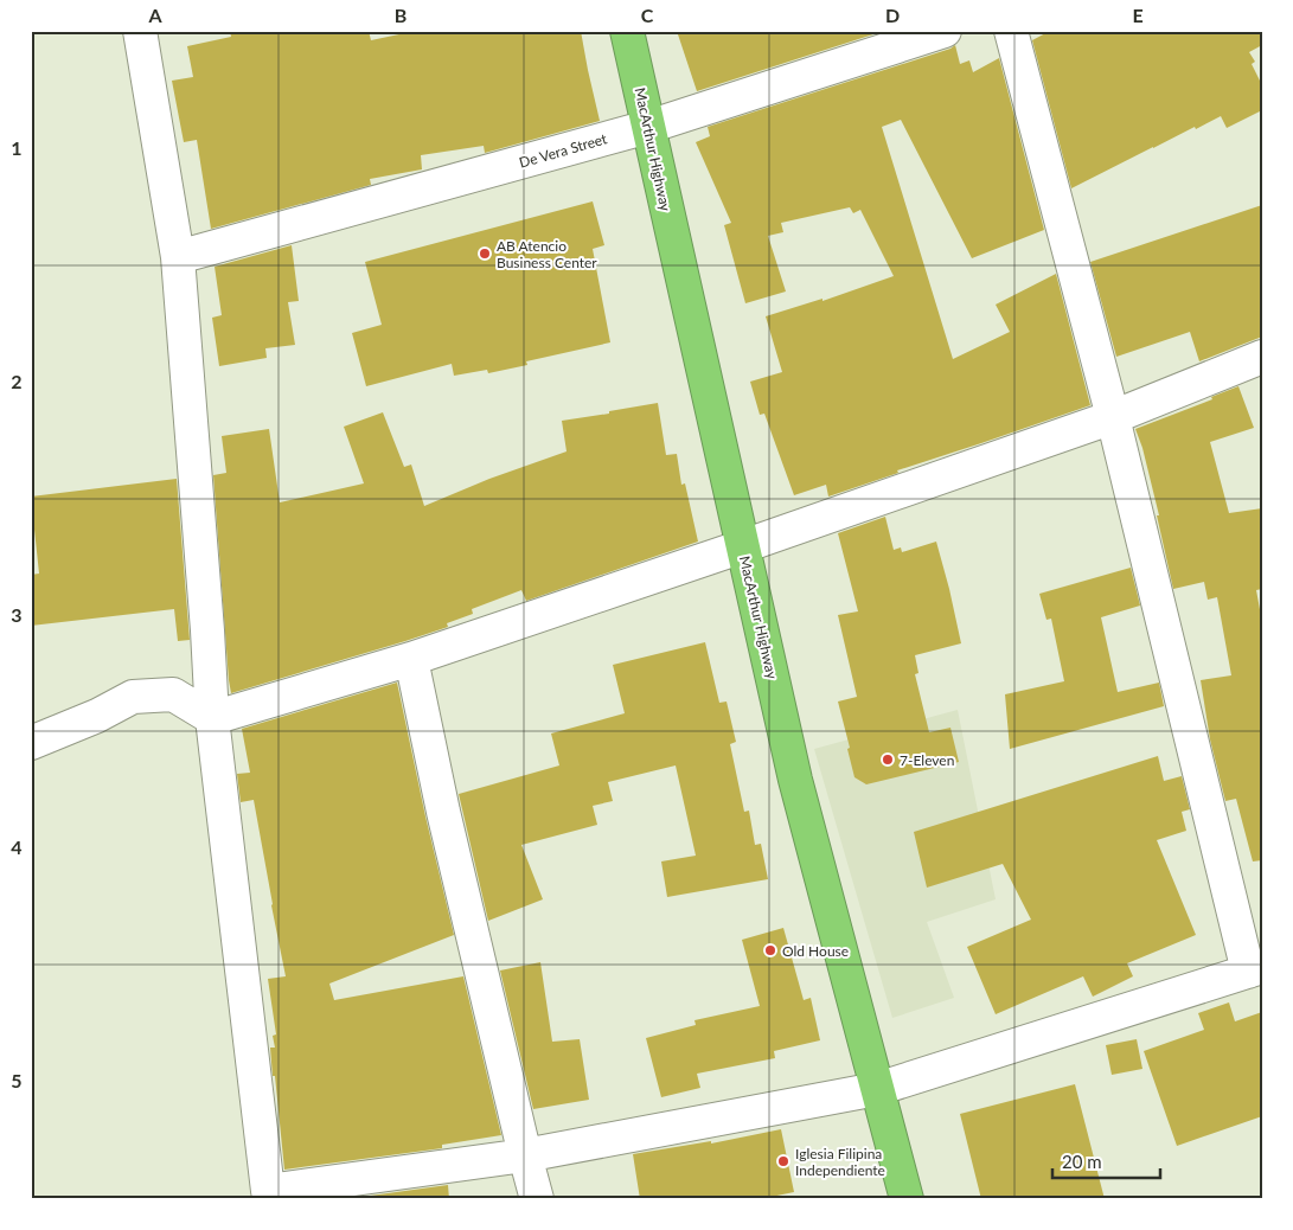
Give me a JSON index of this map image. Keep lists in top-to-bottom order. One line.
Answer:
{"streets":{"highway":["MacArthur Highway"],"street":["De Vera Street"]},"crossings":[["MacArthur Highway","De Vera Street"]],"places":["AB Atencio Business Center","7-Eleven","Old House","Iglesia Filipina Independiente"],"scale_bar":"20 m","grid":{"columns":["A","B","C","D","E"],"rows":["1","2","3","4","5"]}}
